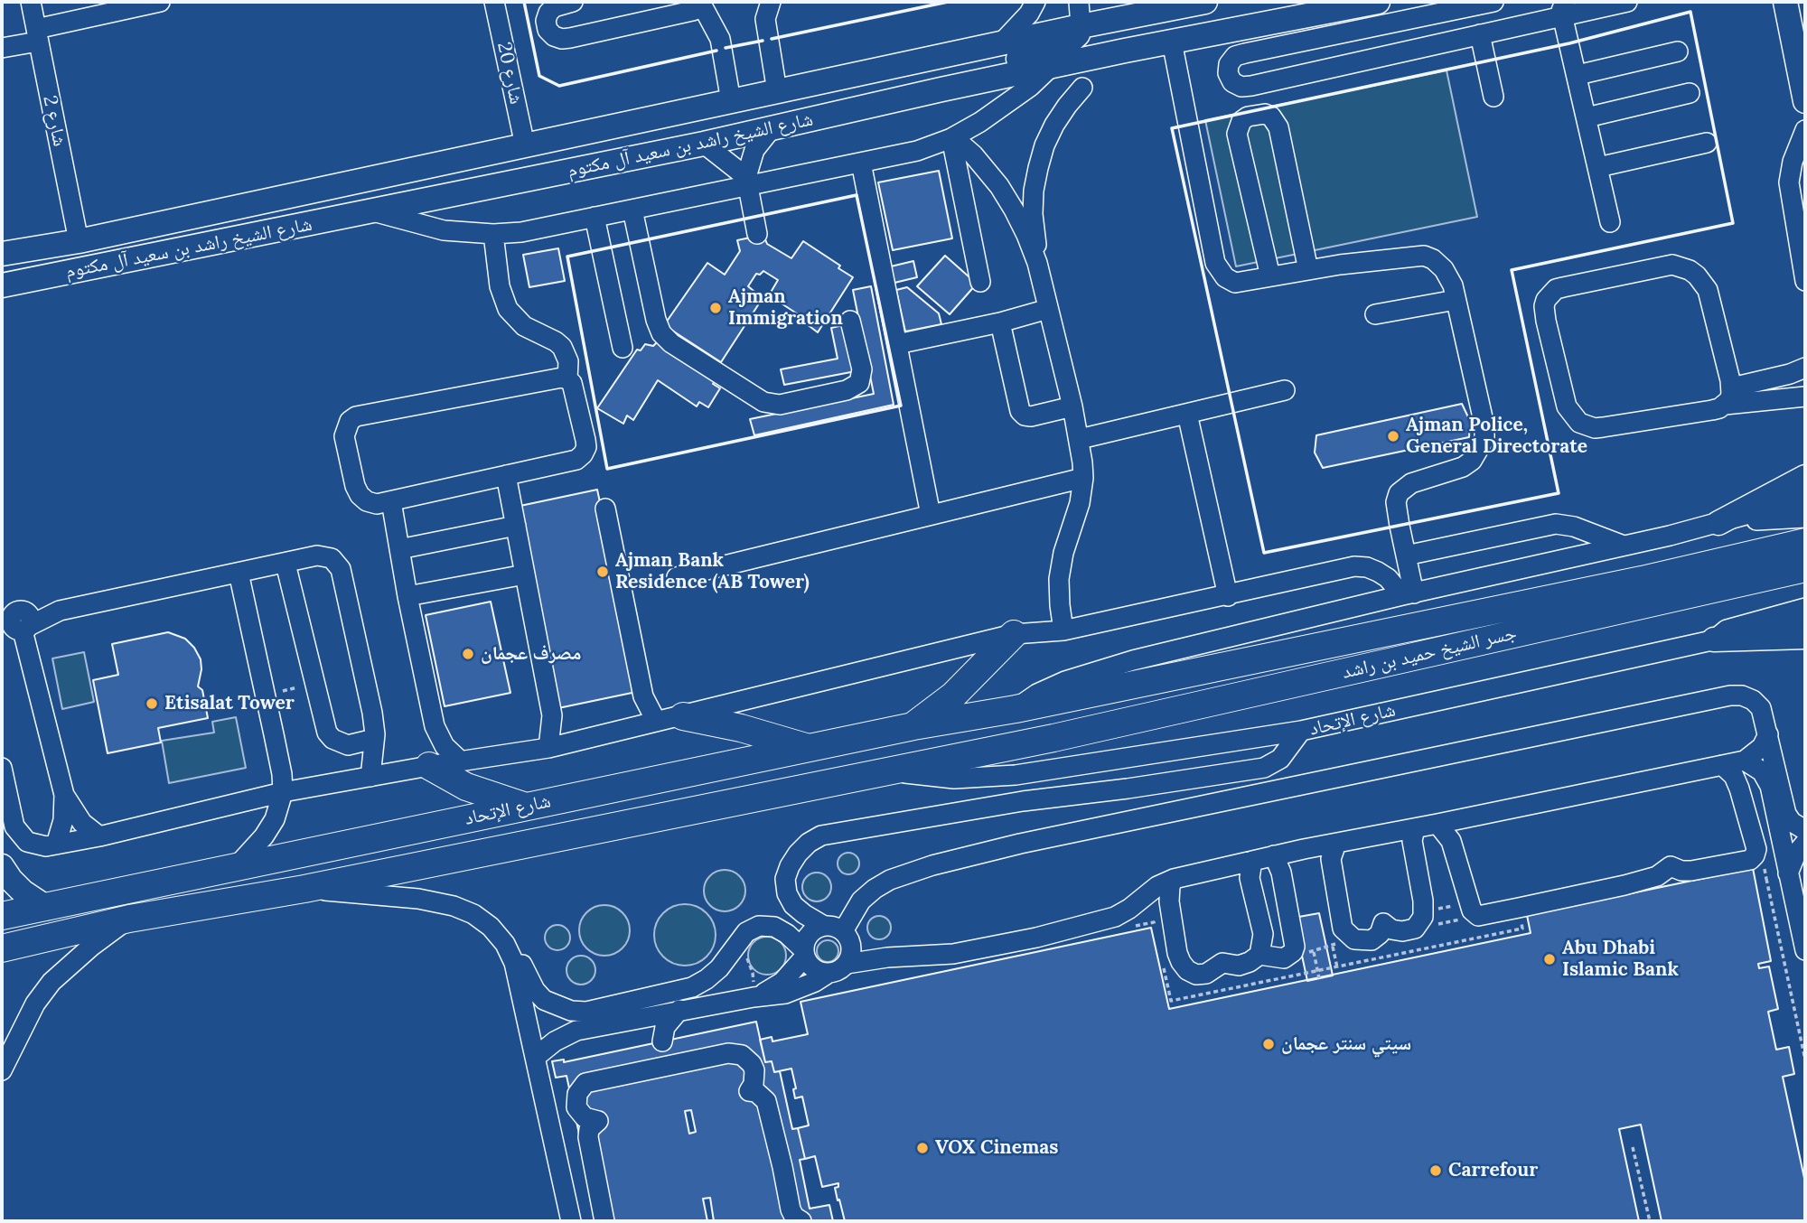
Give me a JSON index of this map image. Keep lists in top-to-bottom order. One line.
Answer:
{"streets":{"highway":["جسر الشيخ حميد بن راشد","شارع الإتحاد"],"main road":["شارع الشيخ راشد بن سعيد آل مكتوم"],"street":["شارع 20","شارع 2"]},"crossings":[["شارع 20","شارع الشيخ راشد بن سعيد آل مكتوم"],["شارع 2","شارع الشيخ راشد بن سعيد آل مكتوم"],["جسر الشيخ حميد بن راشد","شارع الإتحاد"]],"places":["Ajman Immigration","Ajman Police, General Directorate","Ajman Bank Residence (AB Tower)","مصرف عجمان","Etisalat Tower","Abu Dhabi Islamic Bank","سيتي سنتر عجمان","VOX Cinemas","Carrefour"]}
